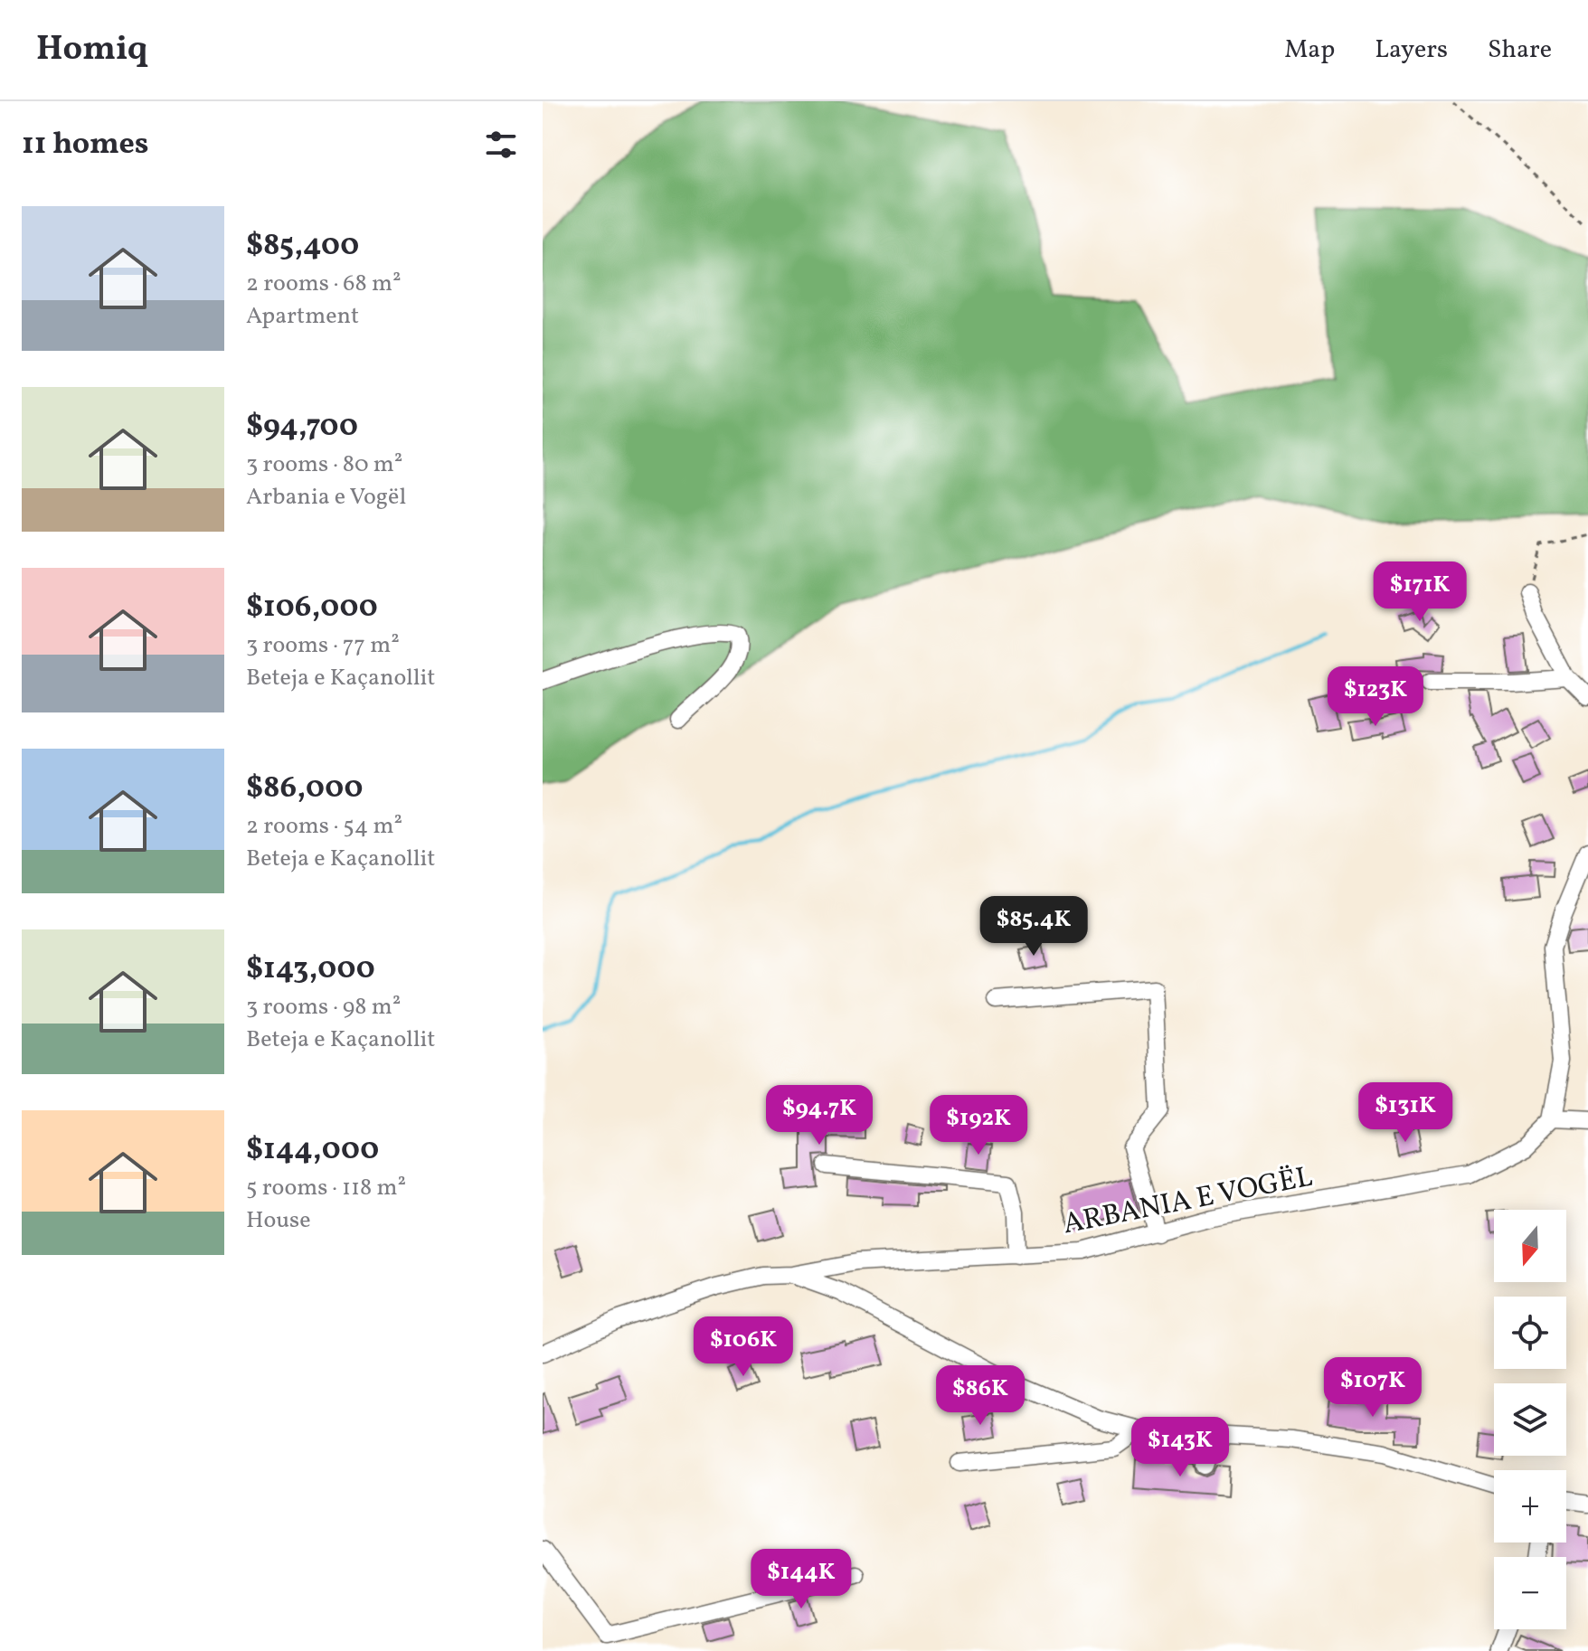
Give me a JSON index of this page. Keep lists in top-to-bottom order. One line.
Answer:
{"streets":{"street":["ARBANIA E VOGËL"]},"north":"bottom","page":{"header":"Homiq","nav":["Map","Layers","Share"],"heading":"11 homes","list":[{"name":"$85,400","note":"2 rooms · 68 m² · Apartment"},{"name":"$94,700","note":"3 rooms · 80 m² · Arbania e Vogël"},{"name":"$106,000","note":"3 rooms · 77 m² · Beteja e Kaçanollit"},{"name":"$86,000","note":"2 rooms · 54 m² · Beteja e Kaçanollit"},{"name":"$143,000","note":"3 rooms · 98 m² · Beteja e Kaçanollit"},{"name":"$144,000","note":"5 rooms · 118 m² · House"}],"price":["$171K","$123K","$85.4K","$131K","$94.7K","$192K","$106K","$107K","$86K","$143K","$144K"],"map_buttons":["+","−"]}}
